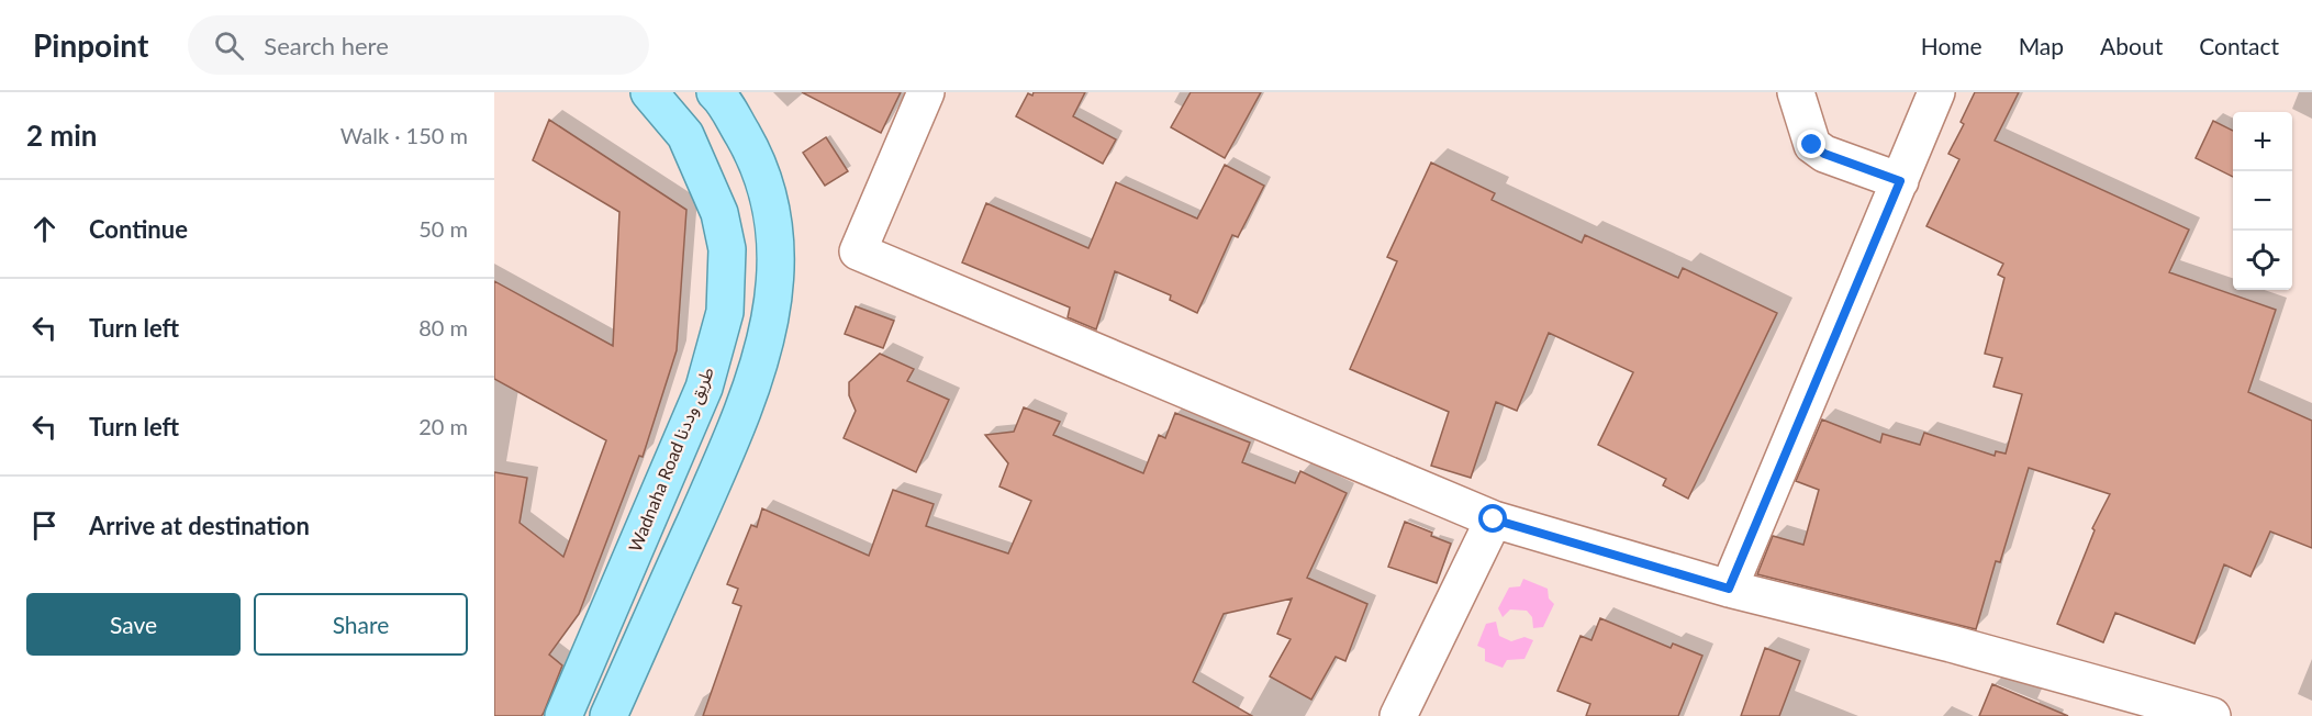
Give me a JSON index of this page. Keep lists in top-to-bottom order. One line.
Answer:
{"streets":{"main road":["Wadnaha Road طريق وددنا"]},"page":{"header":"Pinpoint","search":"Search here","nav":["Home","Map","About","Contact"],"heading":["2 min","Walk · 150 m"],"map_buttons":["+","−"],"list":[["Continue","50 m"],["Turn left","80 m"],["Turn left","20 m"],"Arrive at destination"],"buttons":["Save","Share"]}}
